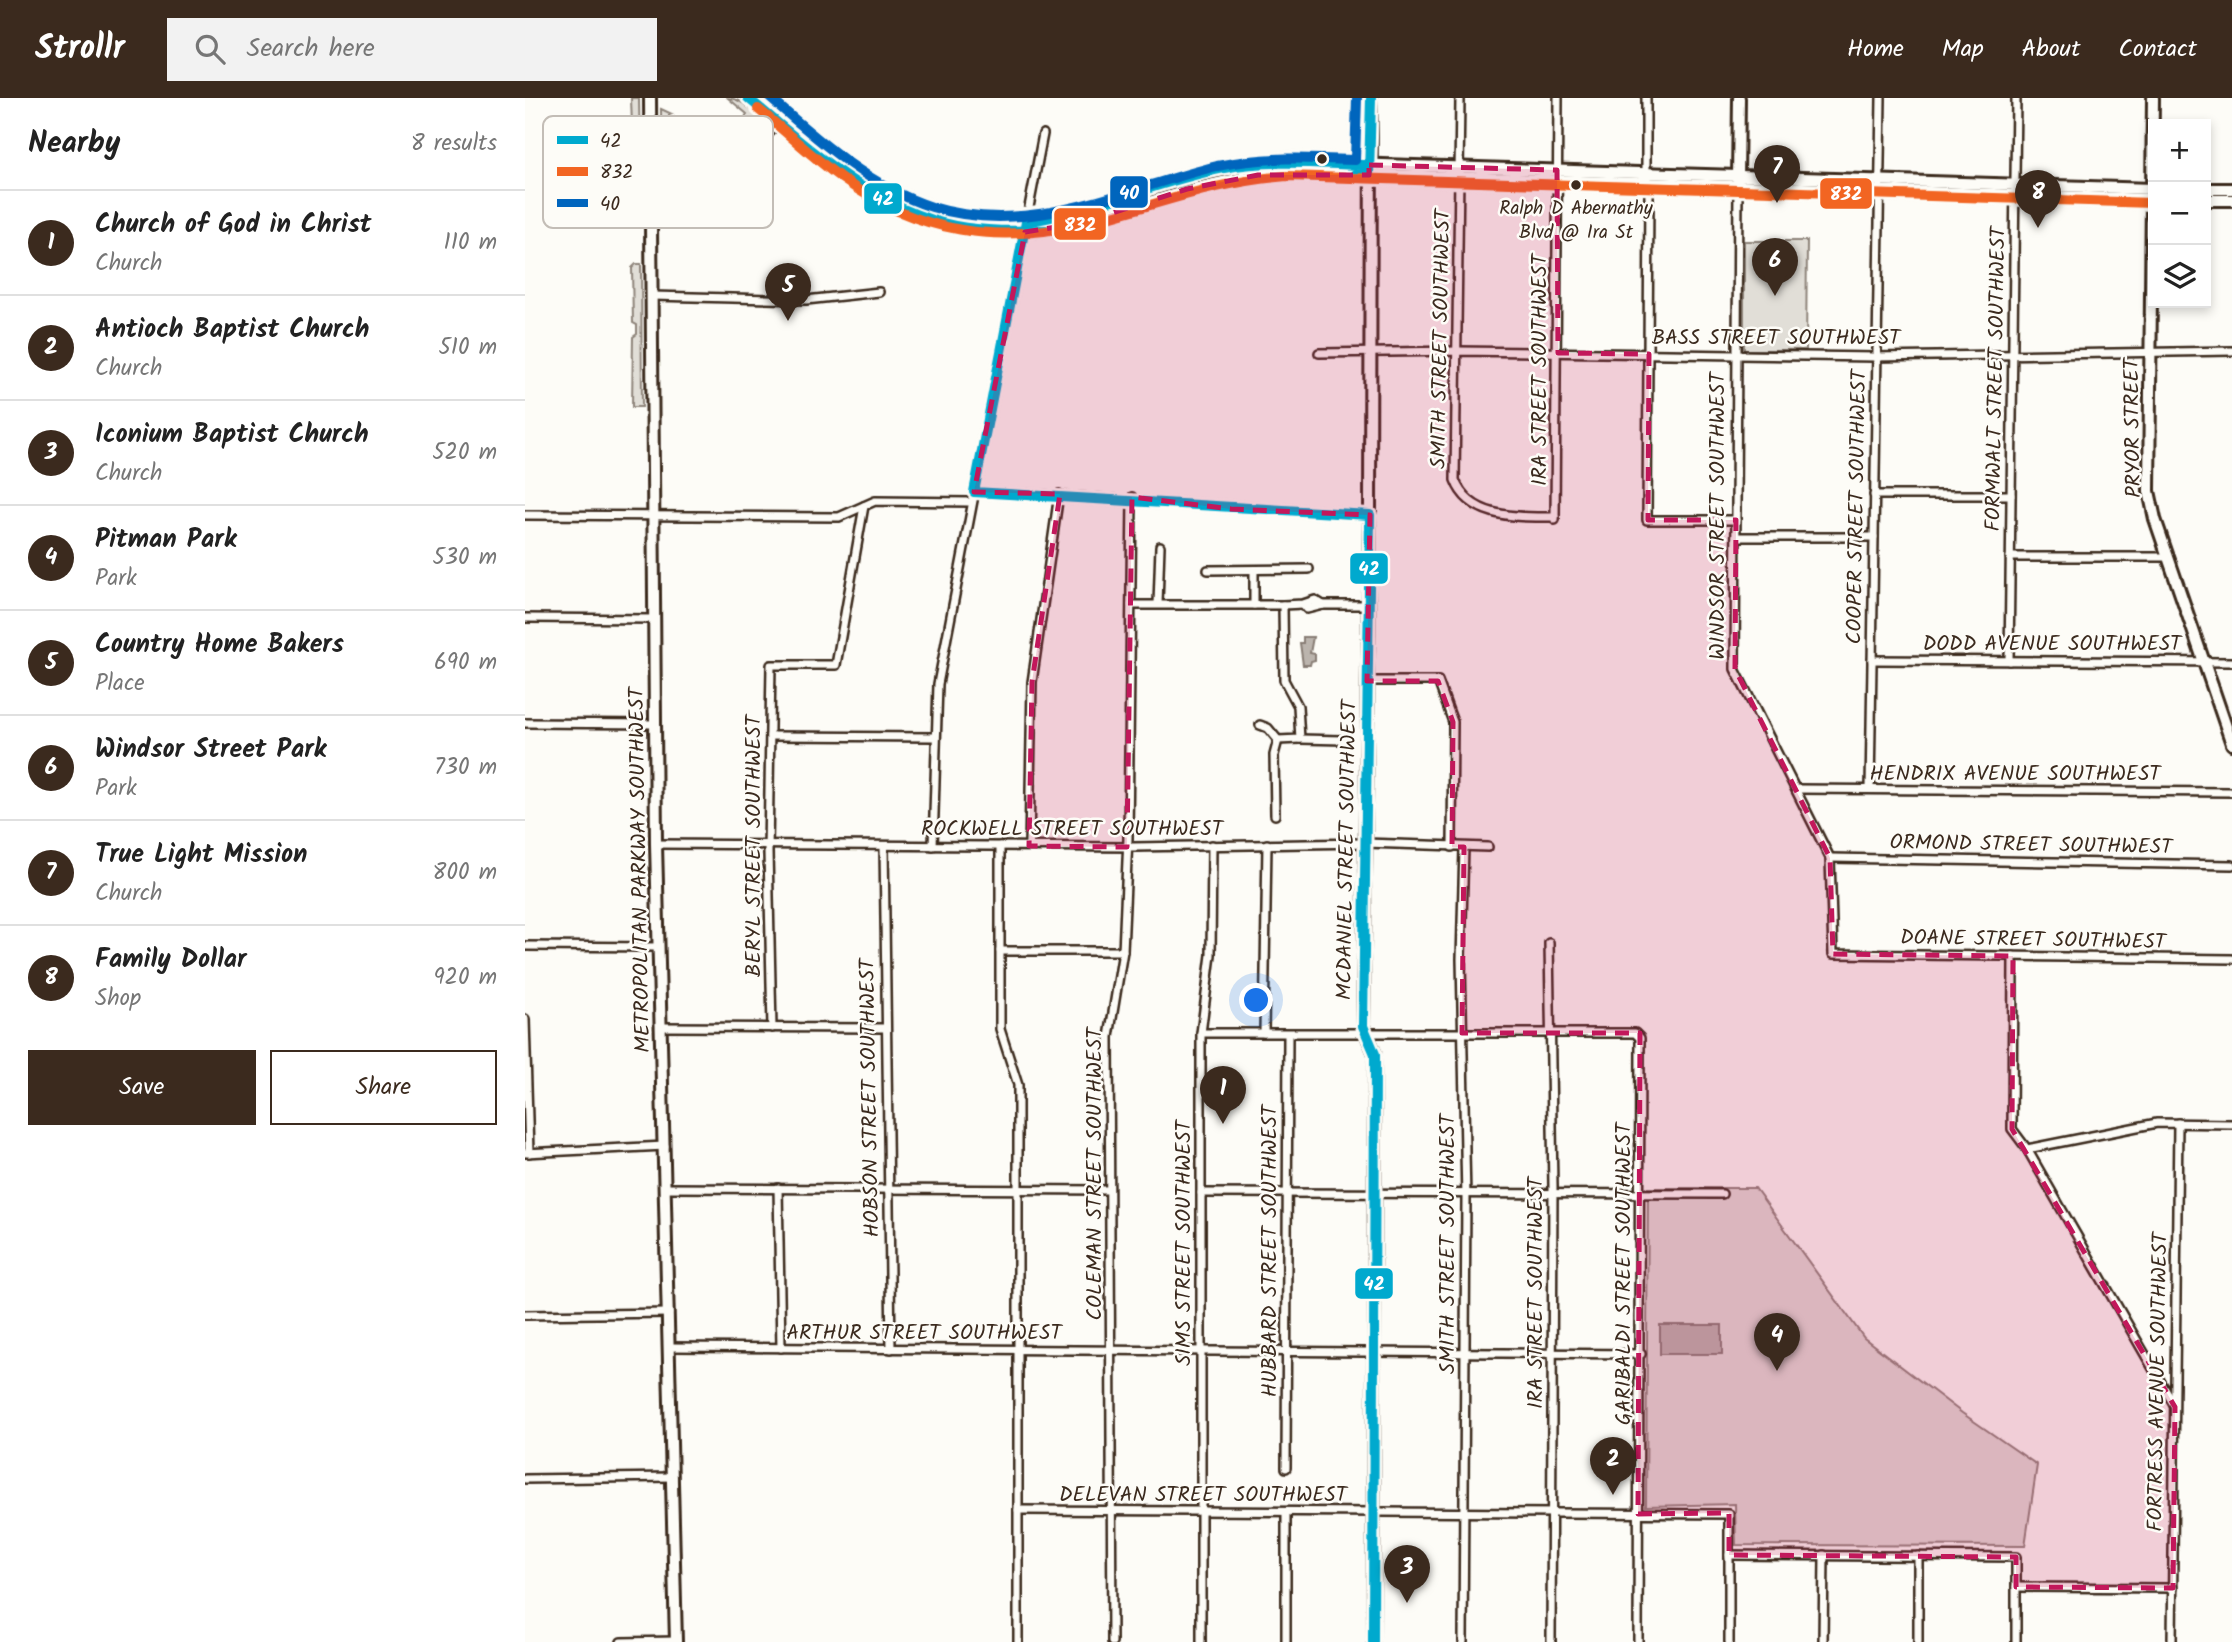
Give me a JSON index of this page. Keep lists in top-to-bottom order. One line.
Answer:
{"streets":{"main road":["PRYOR STREET","WINDSOR STREET SOUTHWEST","MCDANIEL STREET SOUTHWEST","METROPOLITAN PARKWAY SOUTHWEST"],"street":["BASS STREET SOUTHWEST","SMITH STREET SOUTHWEST","IRA STREET SOUTHWEST","FORMWALT STREET SOUTHWEST","COOPER STREET SOUTHWEST","DODD AVENUE SOUTHWEST","HENDRIX AVENUE SOUTHWEST","ROCKWELL STREET SOUTHWEST","ORMOND STREET SOUTHWEST","BERYL STREET SOUTHWEST","DOANE STREET SOUTHWEST","HOBSON STREET SOUTHWEST","COLEMAN STREET SOUTHWEST","SIMS STREET SOUTHWEST","HUBBARD STREET SOUTHWEST","GARIBALDI STREET SOUTHWEST","ARTHUR STREET SOUTHWEST","FORTRESS AVENUE SOUTHWEST","DELEVAN STREET SOUTHWEST"]},"crossings":[["BASS STREET SOUTHWEST","SMITH STREET SOUTHWEST"],["BASS STREET SOUTHWEST","IRA STREET SOUTHWEST"],["BASS STREET SOUTHWEST","FORMWALT STREET SOUTHWEST"],["BASS STREET SOUTHWEST","PRYOR STREET"],["BASS STREET SOUTHWEST","COOPER STREET SOUTHWEST"],["BASS STREET SOUTHWEST","WINDSOR STREET SOUTHWEST"],["BASS STREET SOUTHWEST","MCDANIEL STREET SOUTHWEST"],["SMITH STREET SOUTHWEST","IRA STREET SOUTHWEST"],["SMITH STREET SOUTHWEST","ROCKWELL STREET SOUTHWEST"],["SMITH STREET SOUTHWEST","ARTHUR STREET SOUTHWEST"],["SMITH STREET SOUTHWEST","DELEVAN STREET SOUTHWEST"],["IRA STREET SOUTHWEST","GARIBALDI STREET SOUTHWEST"],["IRA STREET SOUTHWEST","ARTHUR STREET SOUTHWEST"],["IRA STREET SOUTHWEST","DELEVAN STREET SOUTHWEST"],["FORMWALT STREET SOUTHWEST","DODD AVENUE SOUTHWEST"],["PRYOR STREET","DODD AVENUE SOUTHWEST"],["COOPER STREET SOUTHWEST","DODD AVENUE SOUTHWEST"],["COOPER STREET SOUTHWEST","HENDRIX AVENUE SOUTHWEST"],["WINDSOR STREET SOUTHWEST","HENDRIX AVENUE SOUTHWEST"],["WINDSOR STREET SOUTHWEST","ORMOND STREET SOUTHWEST"],["WINDSOR STREET SOUTHWEST","DOANE STREET SOUTHWEST"],["ROCKWELL STREET SOUTHWEST","BERYL STREET SOUTHWEST"],["ROCKWELL STREET SOUTHWEST","MCDANIEL STREET SOUTHWEST"],["ROCKWELL STREET SOUTHWEST","METROPOLITAN PARKWAY SOUTHWEST"],["ROCKWELL STREET SOUTHWEST","HOBSON STREET SOUTHWEST"],["ROCKWELL STREET SOUTHWEST","COLEMAN STREET SOUTHWEST"],["ROCKWELL STREET SOUTHWEST","SIMS STREET SOUTHWEST"],["MCDANIEL STREET SOUTHWEST","ARTHUR STREET SOUTHWEST"],["MCDANIEL STREET SOUTHWEST","DELEVAN STREET SOUTHWEST"],["METROPOLITAN PARKWAY SOUTHWEST","ARTHUR STREET SOUTHWEST"],["HOBSON STREET SOUTHWEST","ARTHUR STREET SOUTHWEST"],["COLEMAN STREET SOUTHWEST","ARTHUR STREET SOUTHWEST"],["COLEMAN STREET SOUTHWEST","DELEVAN STREET SOUTHWEST"],["SIMS STREET SOUTHWEST","ARTHUR STREET SOUTHWEST"],["SIMS STREET SOUTHWEST","DELEVAN STREET SOUTHWEST"],["HUBBARD STREET SOUTHWEST","ARTHUR STREET SOUTHWEST"],["GARIBALDI STREET SOUTHWEST","ARTHUR STREET SOUTHWEST"],["GARIBALDI STREET SOUTHWEST","DELEVAN STREET SOUTHWEST"]],"places":["Ralph D Abernathy Blvd @ Ira St"],"lines":["transit line 42","transit line 40","transit line 832"],"legend":["42","832","40"],"page":{"header":"Strollr","search":"Search here","nav":["Home","Map","About","Contact"],"heading":["Nearby","8 results"],"map_buttons":["+","−"],"pins":["7","8","6","5","1","4","2","3"],"list":[{"mark":"1","name":"Church of God in Christ","note":"Church","value":"110 m"},{"mark":"2","name":"Antioch Baptist Church","note":"Church","value":"510 m"},{"mark":"3","name":"Iconium Baptist Church","note":"Church","value":"520 m"},{"mark":"4","name":"Pitman Park","note":"Park","value":"530 m"},{"mark":"5","name":"Country Home Bakers","note":"Place","value":"690 m"},{"mark":"6","name":"Windsor Street Park","note":"Park","value":"730 m"},{"mark":"7","name":"True Light Mission","note":"Church","value":"800 m"},{"mark":"8","name":"Family Dollar","note":"Shop","value":"920 m"}],"buttons":["Save","Share"]}}
